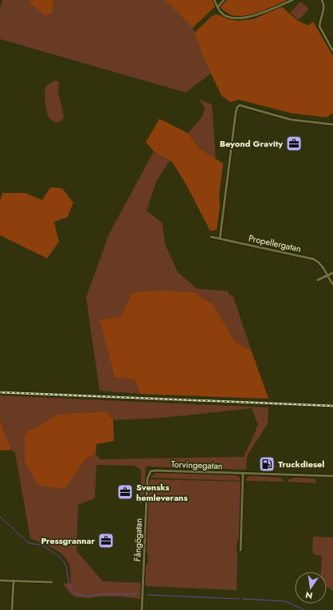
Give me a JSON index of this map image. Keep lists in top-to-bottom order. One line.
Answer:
{"streets":{"street":["Propellergatan","Torvingegatan","Fångögatan"]},"crossings":[["Torvingegatan","Fångögatan"]],"places":{"office":["Beyond Gravity","Svensks hemleverans","Pressgrannar"],"fuel station":["Truckdiesel"]},"north":"bottom"}
